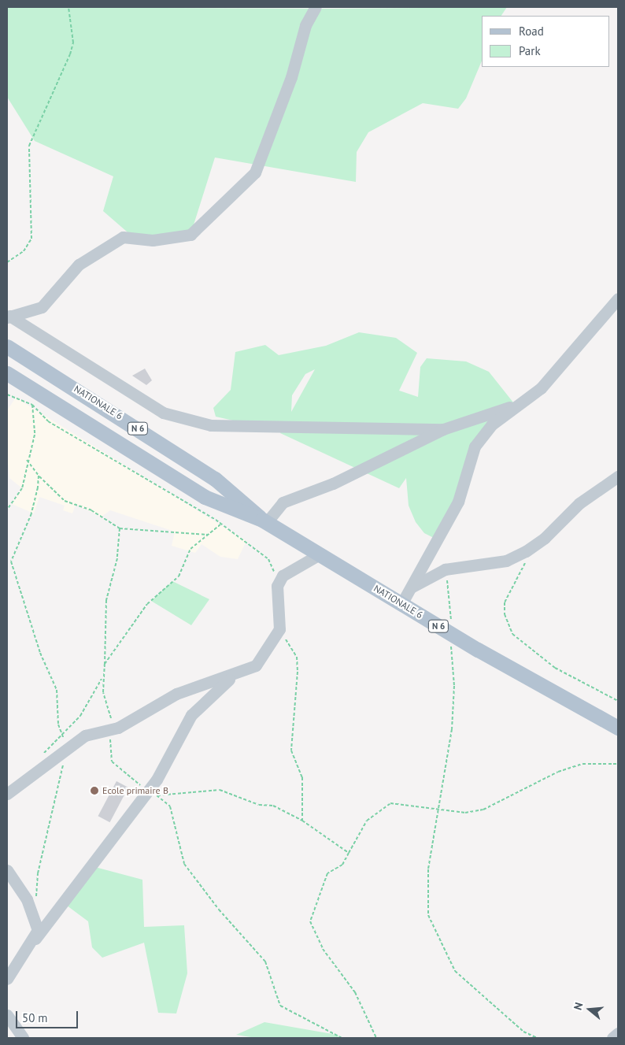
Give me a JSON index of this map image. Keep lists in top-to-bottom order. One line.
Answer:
{"streets":{"main road":["NATIONALE 6","N 6"]},"places":["Ecole primaire B"],"legend":["Road","Park"],"scale_bar":"50 m","north":"left"}
